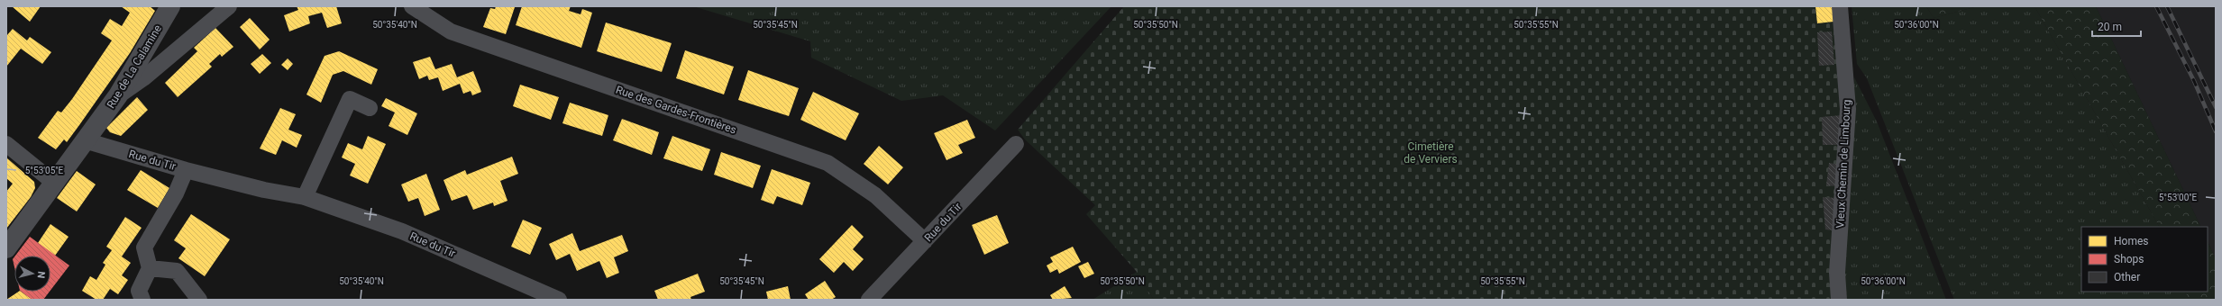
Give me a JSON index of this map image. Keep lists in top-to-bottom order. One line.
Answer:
{"streets":{"street":["Rue de La Calamine","Rue des Gardes-Frontières","Rue du Tir","Vieux Chemin de Limbourg"]},"crossings":[["Rue de La Calamine","Rue du Tir"],["Rue des Gardes-Frontières","Rue du Tir"]],"parks":["Cimetière de Verviers"],"legend":["Homes","Shops","Other"],"scale_bar":"20 m","north":"right","coordinates":["50°35'40\"N","50°35'45\"N","50°35'50\"N","50°35'55\"N","50°36'00\"N","5°53'05\"E","5°53'00\"E"]}
